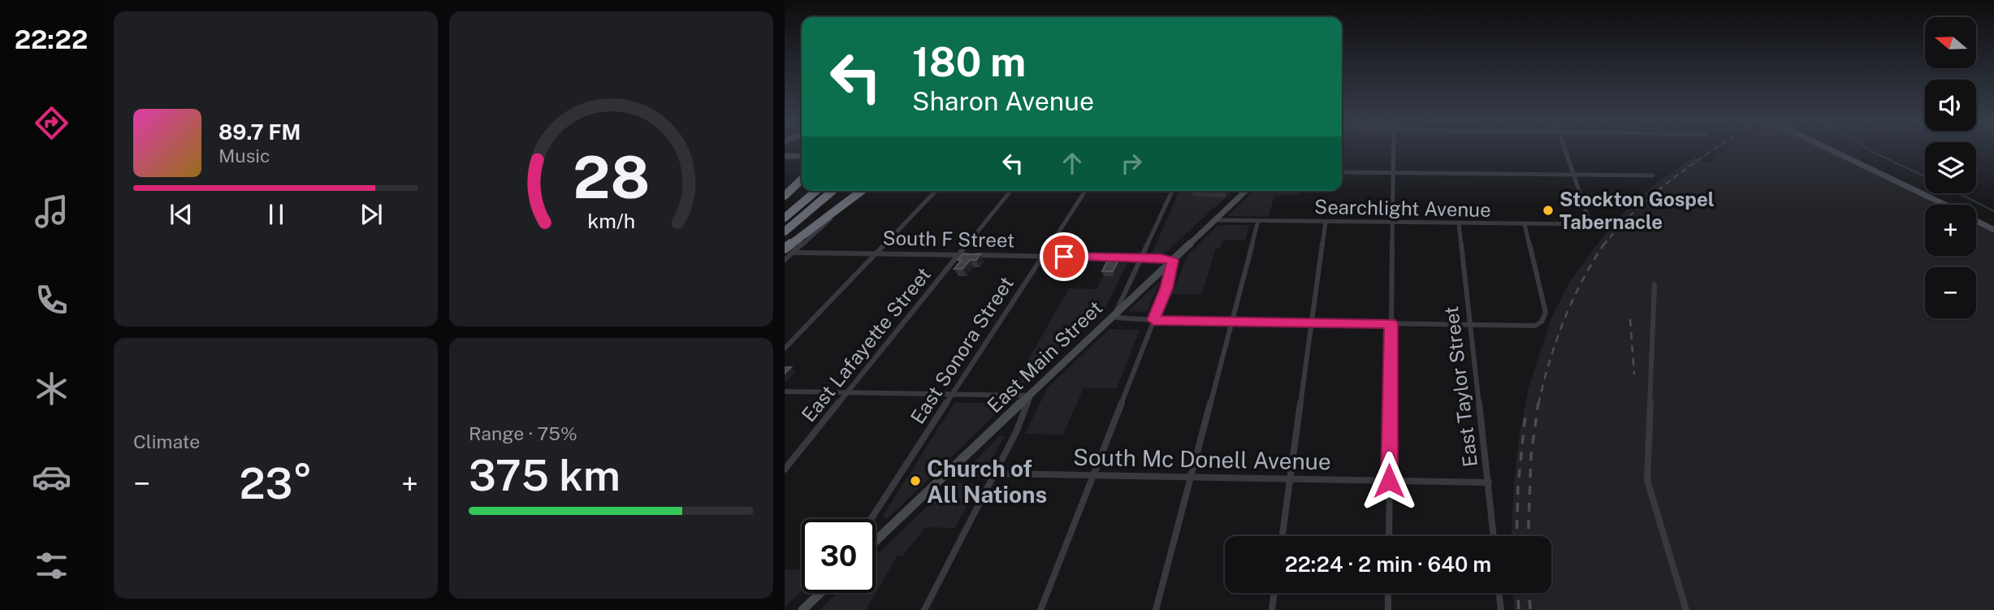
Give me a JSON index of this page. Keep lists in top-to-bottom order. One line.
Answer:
{"streets":{"main road":["East Main Street"],"street":["Searchlight Avenue","South F Street","East Lafayette Street","East Sonora Street","East Taylor Street","South Mc Donell Avenue"]},"crossings":[["Searchlight Avenue","East Main Street"],["Searchlight Avenue","East Taylor Street"],["South F Street","East Lafayette Street"],["South F Street","East Sonora Street"],["South F Street","East Main Street"],["East Main Street","South Mc Donell Avenue"],["East Taylor Street","South Mc Donell Avenue"]],"places":["Stockton Gospel Tabernacle","Church of All Nations"],"north":"left","page":{"tabs":"22:22","map_buttons":["+","−"],"turn":["180 m","Sharon Avenue"],"song":["89.7 FM","Music"],"tile":["Climate",["Range · 75%","375 km"]],"heat":["−","23°","+"],"limit":"30","trip":"22:24 · 2 min · 640 m","gauge":["28","km/h"]}}
